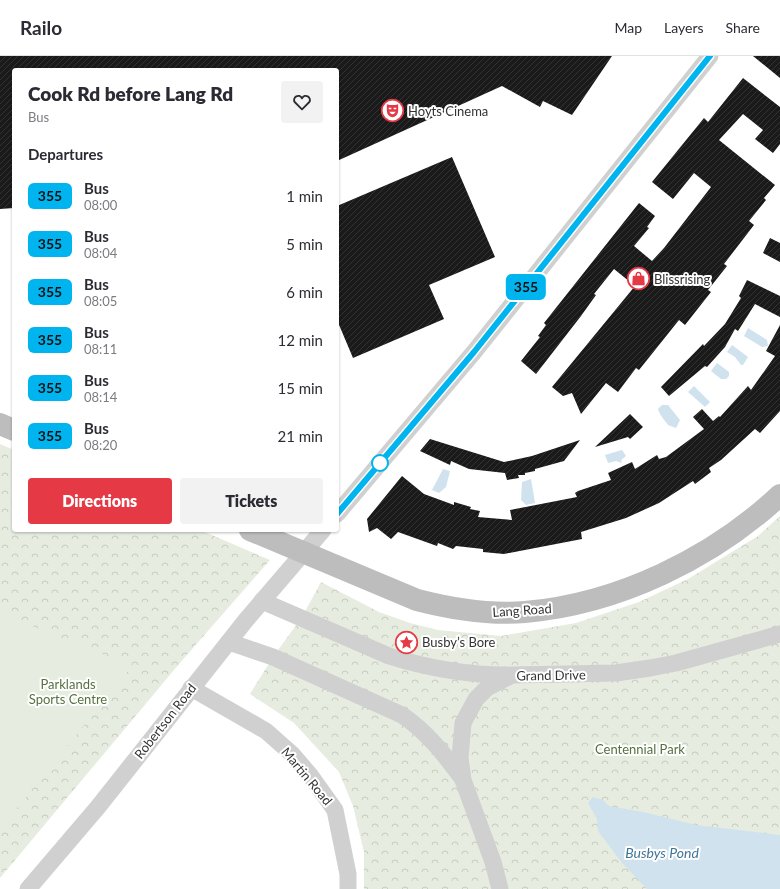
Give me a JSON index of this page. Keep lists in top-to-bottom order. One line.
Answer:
{"streets":{"street":["Lang Road","Grand Drive","Robertson Road","Martin Road"]},"crossings":[["Lang Road","Robertson Road"],["Robertson Road","Martin Road"]],"water":["Busbys Pond"],"parks":["Parklands Sports Centre","Centennial Park"],"places":{"theatre":["Hoyts Cinema"],"shop":["Blissrising"],"place":["Busby’s Bore"]},"lines":["bus line 355"],"page":{"header":"Railo","nav":["Map","Layers","Share"],"on_map":"355","heading":[["Cook Rd before Lang Rd","Bus"],"Departures"],"list":[{"mark":"355","name":"Bus","note":"08:00","value":"1 min"},{"mark":"355","name":"Bus","note":"08:04","value":"5 min"},{"mark":"355","name":"Bus","note":"08:05","value":"6 min"},{"mark":"355","name":"Bus","note":"08:11","value":"12 min"},{"mark":"355","name":"Bus","note":"08:14","value":"15 min"},{"mark":"355","name":"Bus","note":"08:20","value":"21 min"}],"buttons":["Directions","Tickets"]}}
